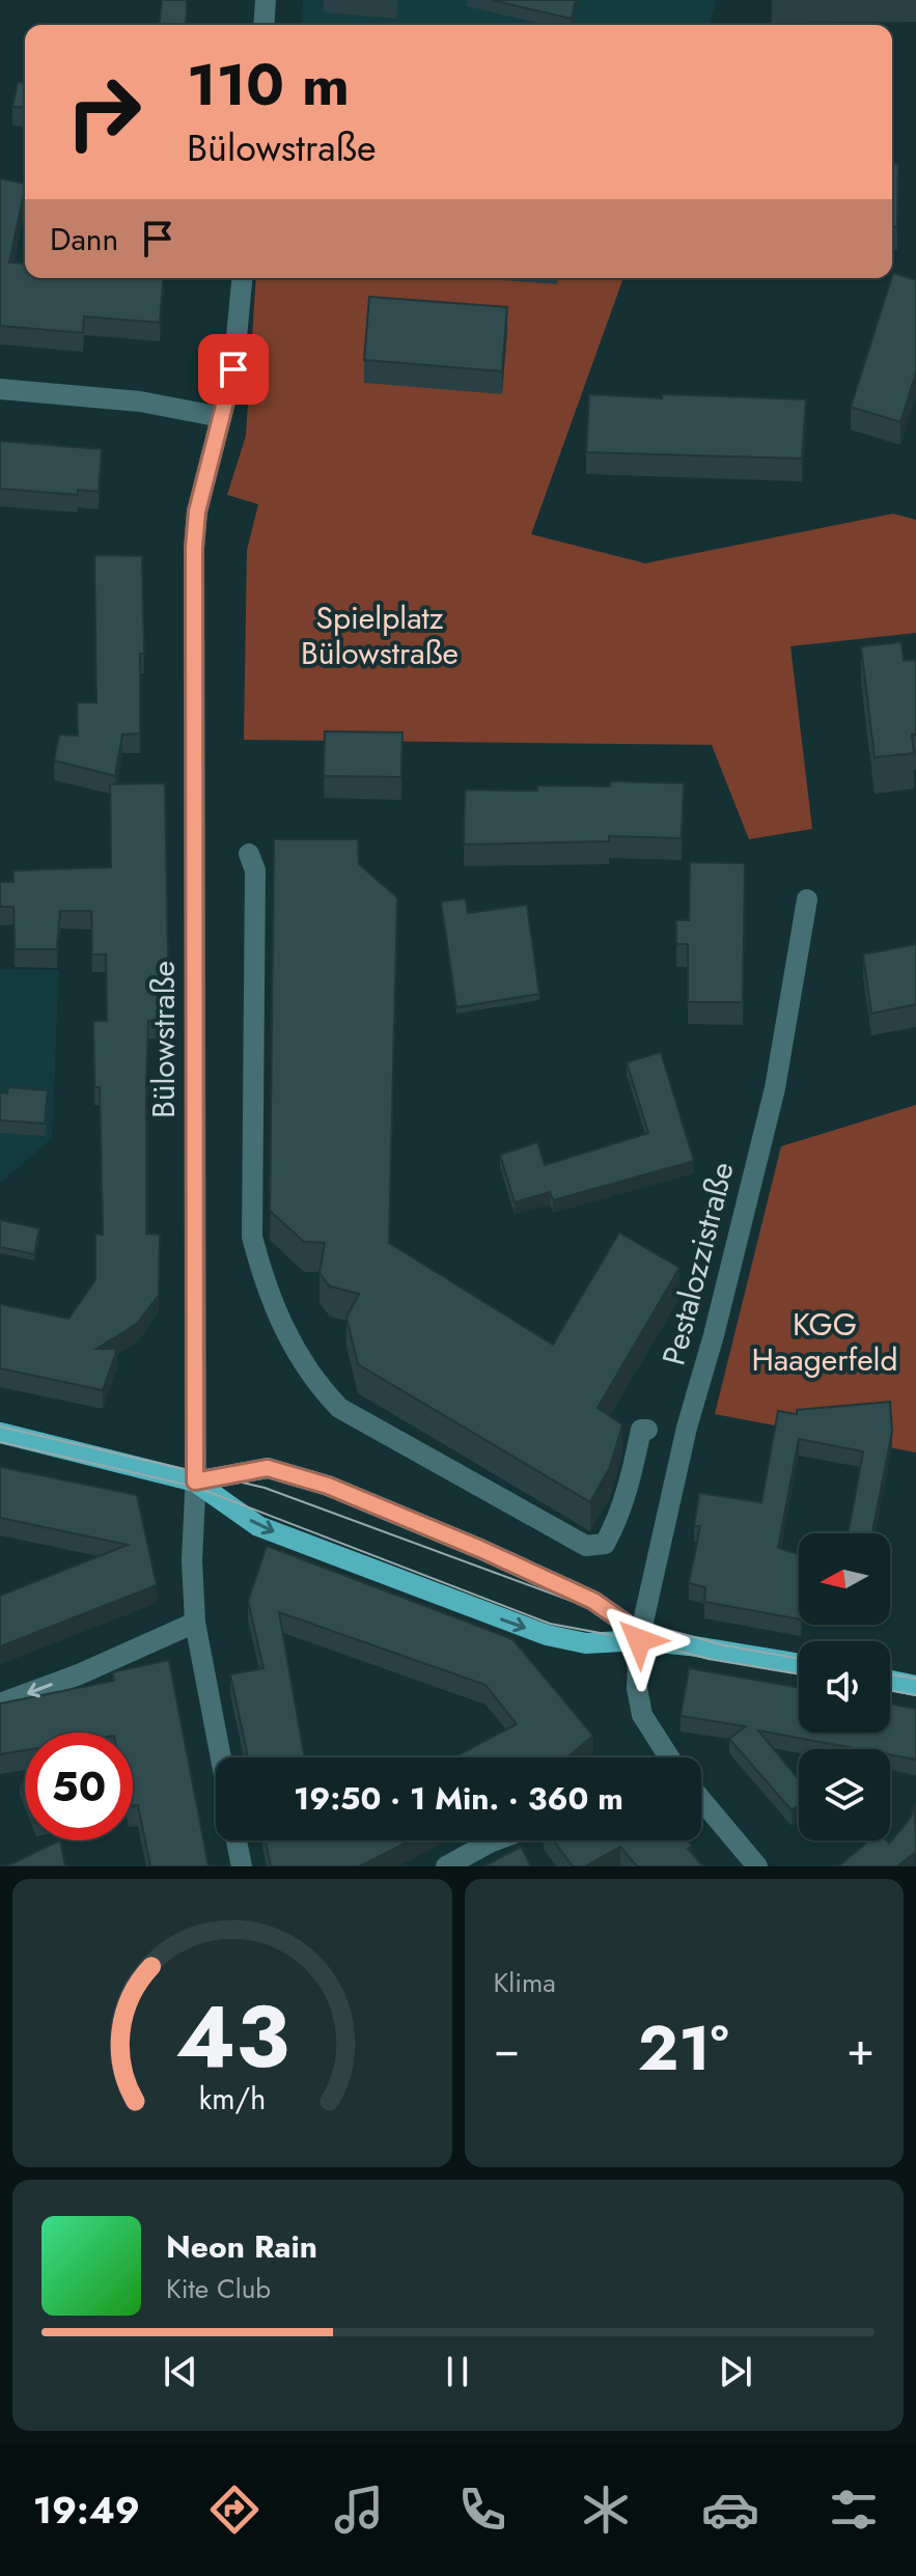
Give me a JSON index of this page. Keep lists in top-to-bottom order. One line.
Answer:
{"streets":{"street":["Bülowstraße","Pestalozzistraße"]},"parks":["Spielplatz Bülowstraße","KGG Haagerfeld"],"north":"left","page":{"turn":["110 m","Bülowstraße"],"then":"Dann","limit":"50","trip":"19:50 · 1 Min. · 360 m","tile":"Klima","heat":["−","21°","+"],"song":["Neon Rain","Kite Club"],"tabs":"19:49","gauge":["43","km/h"]}}
